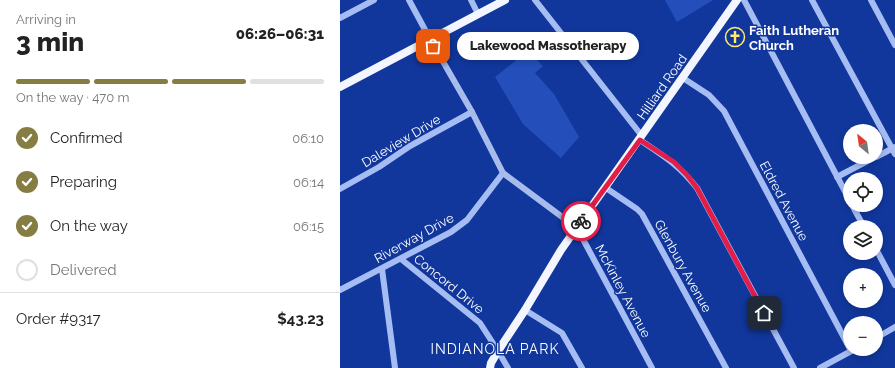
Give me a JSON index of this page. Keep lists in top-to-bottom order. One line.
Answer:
{"streets":{"main road":["Hilliard Road"],"street":["Daleview Drive","Eldred Avenue","Riverway Drive","Glenbury Avenue","Concord Drive","McKinley Avenue"]},"crossings":[["Hilliard Road","Eldred Avenue"],["Hilliard Road","Glenbury Avenue"],["Hilliard Road","Concord Drive"],["Hilliard Road","McKinley Avenue"],["Daleview Drive","McKinley Avenue"],["Riverway Drive","Concord Drive"],["Riverway Drive","McKinley Avenue"]],"districts":["INDIANOLA PARK"],"places":{"church":["Faith Lutheran Church"],"other":["Lakewood Massotherapy"]},"north":"top left","page":{"heading":["3 min","Arriving in","06:26–06:31"],"panel":["Order #9317","$43.23"],"bubble":"Lakewood Massotherapy","bar":"On the way · 470 m","list":[["Confirmed","06:10"],["Preparing","06:14"],["On the way","06:15"],"Delivered"],"map_buttons":["+","−"]}}
